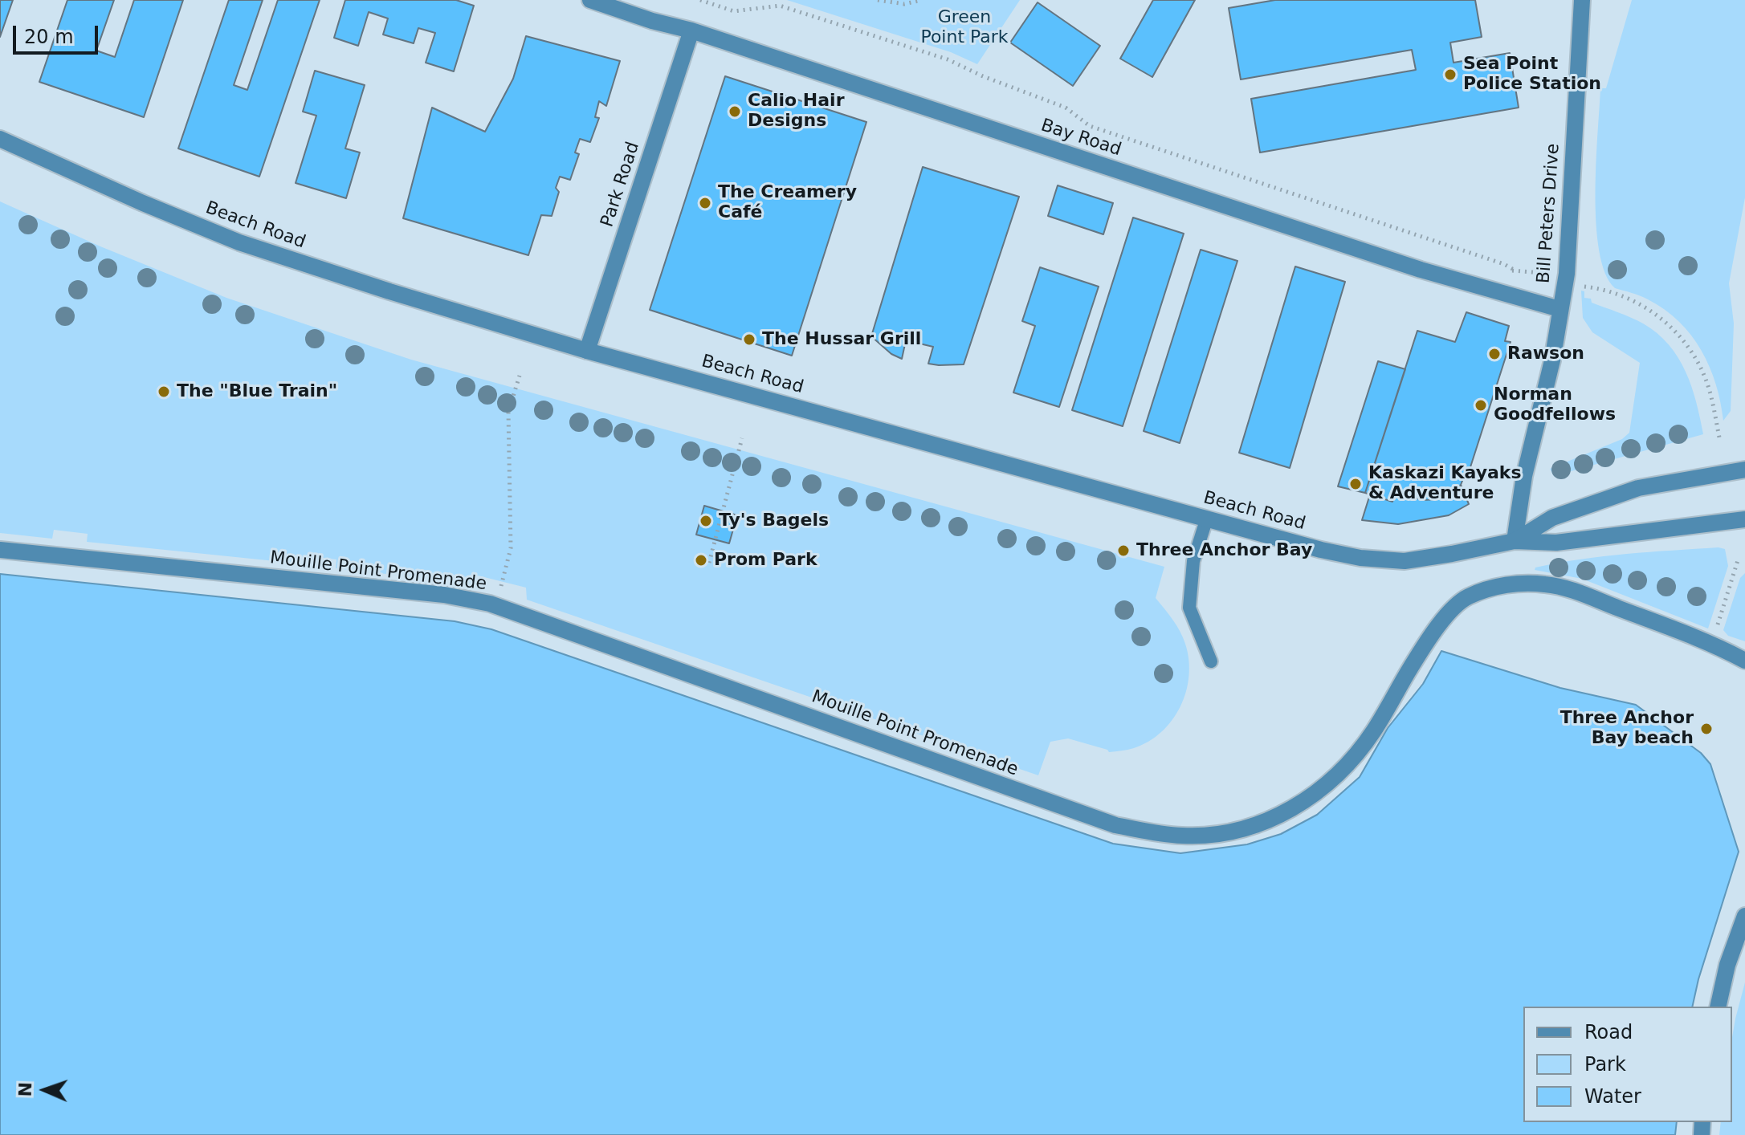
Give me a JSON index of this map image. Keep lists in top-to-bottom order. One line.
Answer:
{"streets":{"street":["Bay Road","Park Road","Bill Peters Drive","Beach Road","Mouille Point Promenade"]},"crossings":[["Bay Road","Park Road"],["Bay Road","Bill Peters Drive"],["Park Road","Beach Road"],["Bill Peters Drive","Beach Road"]],"parks":["Green Point Park"],"places":["Sea Point Police Station","Calio Hair Designs","The Creamery Café","The Hussar Grill","Rawson","The \"Blue Train\"","Norman Goodfellows","Kaskazi Kayaks & Adventure","Ty's Bagels","Three Anchor Bay","Prom Park","Three Anchor Bay beach"],"legend":["Road","Park","Water"],"scale_bar":"20 m","north":"left"}
